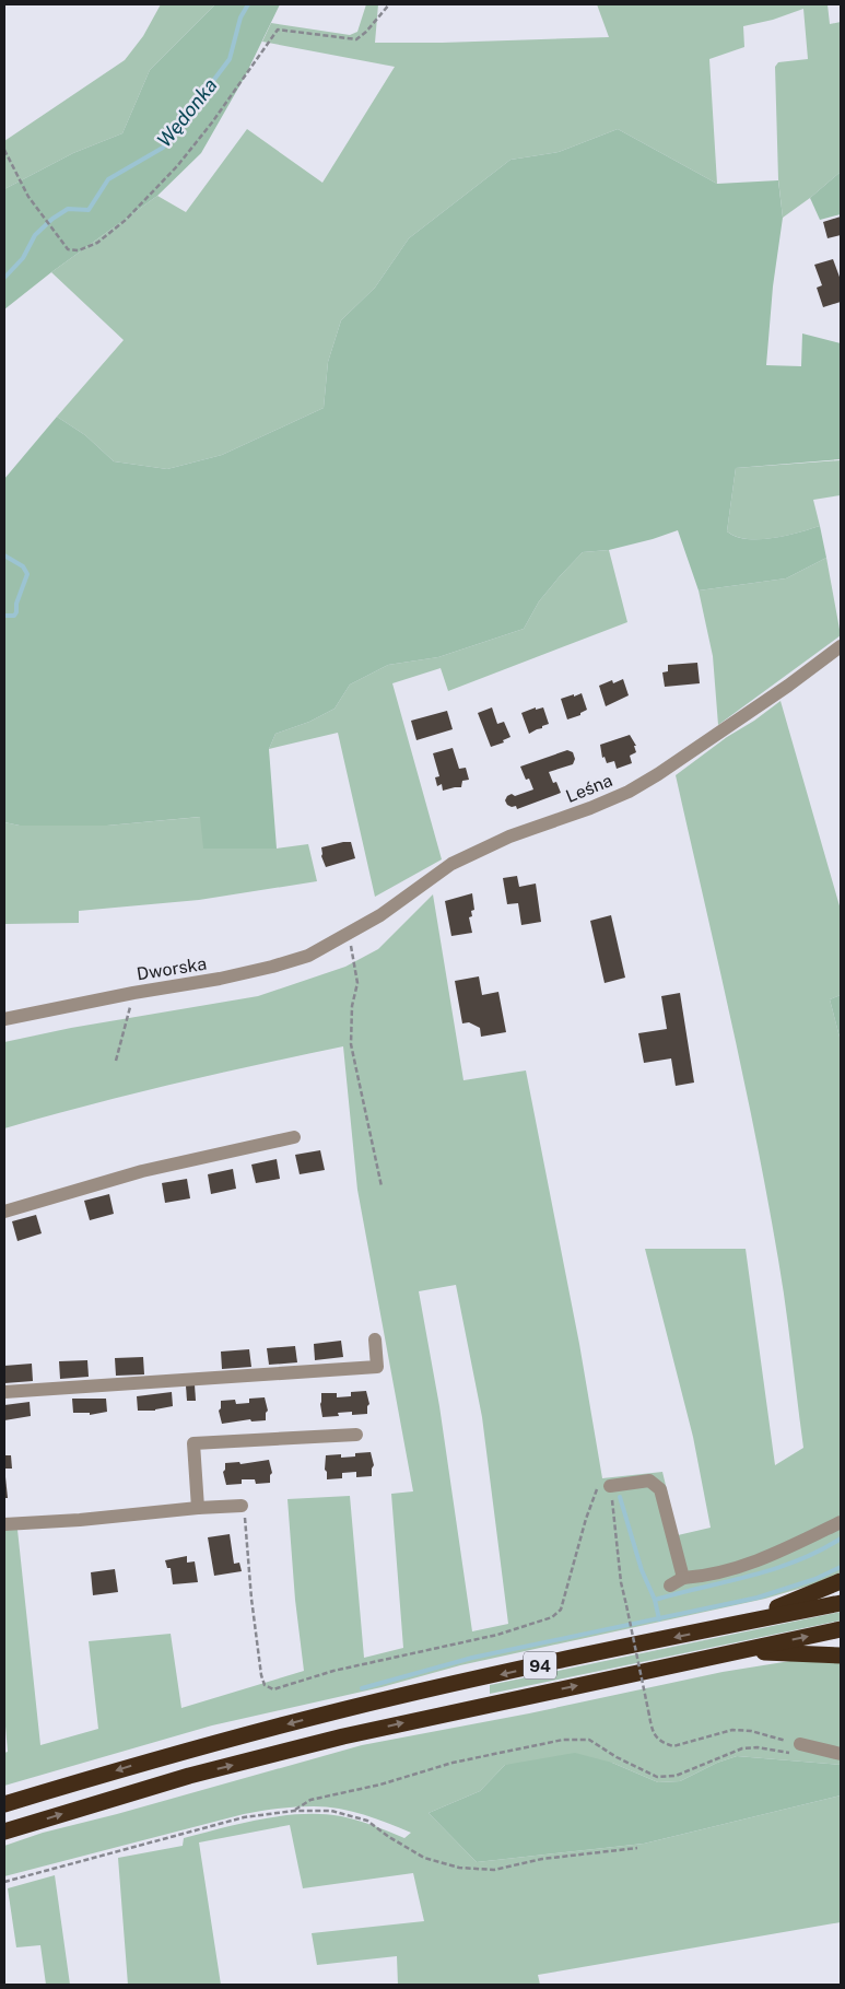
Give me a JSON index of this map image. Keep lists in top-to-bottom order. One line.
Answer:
{"streets":{"highway":["94"],"street":["Leśna","Dworska"]},"crossings":[["Leśna","Dworska"]],"water":["Wędonka"]}
